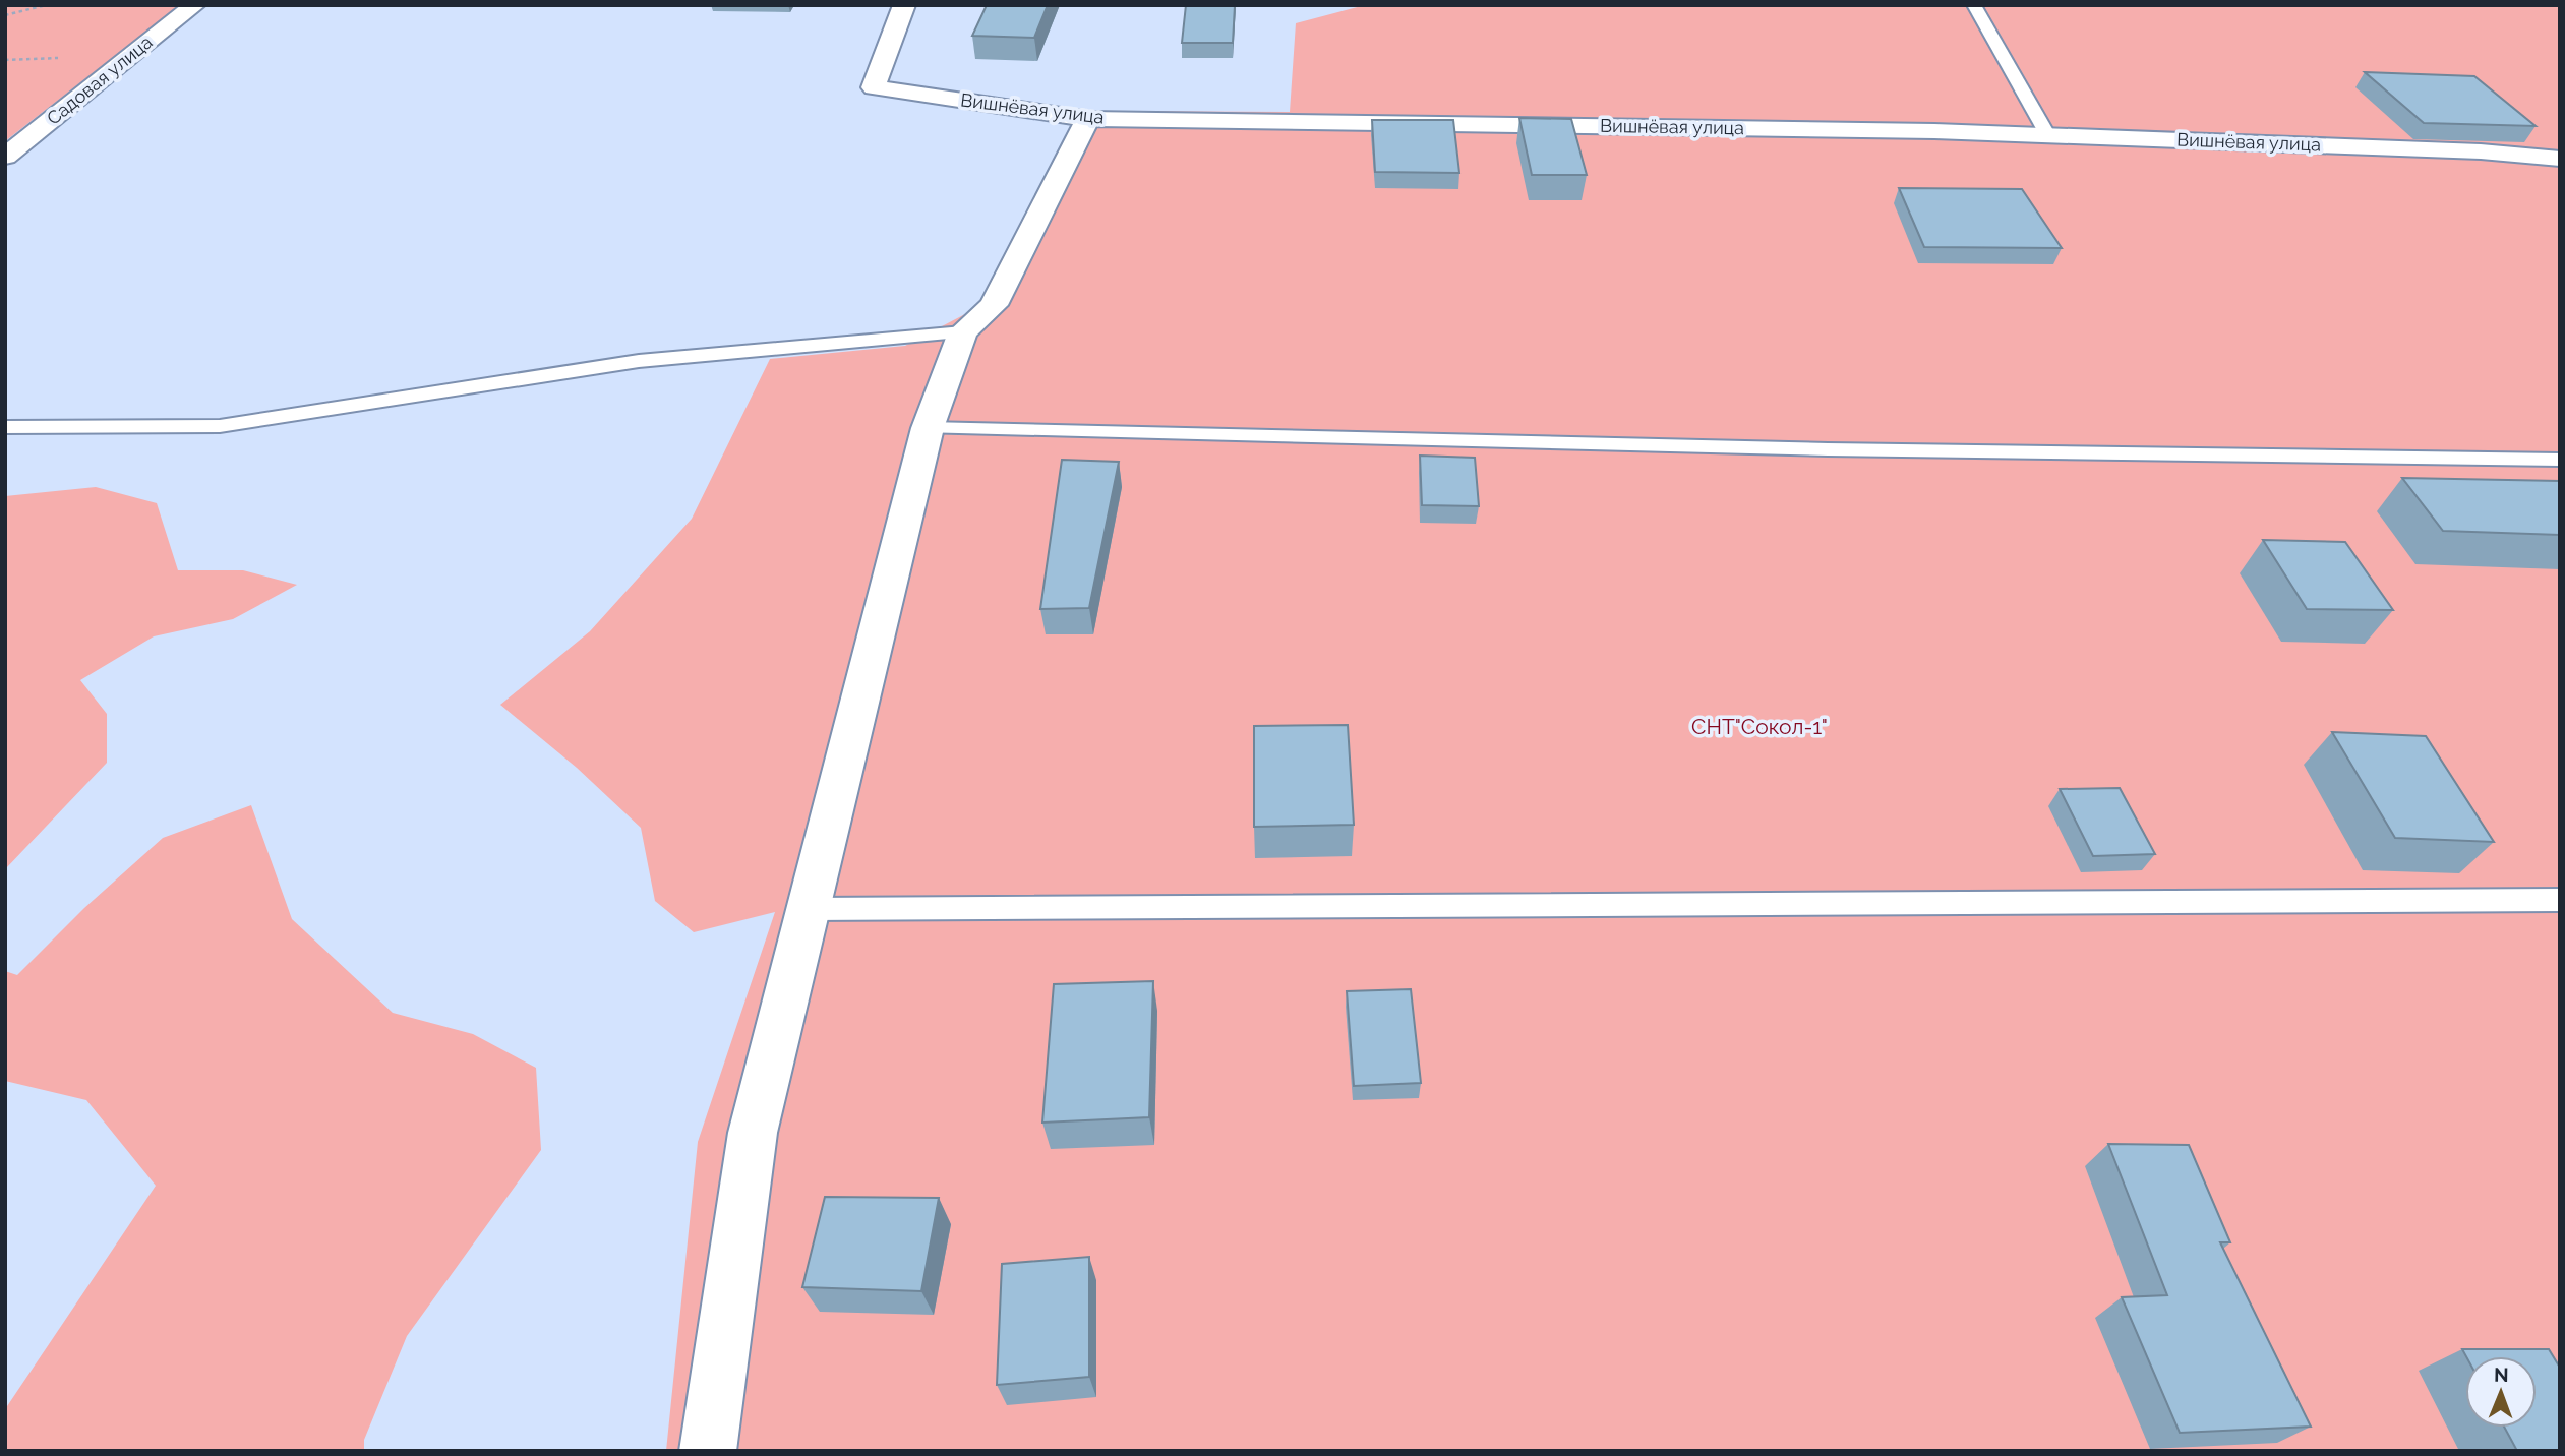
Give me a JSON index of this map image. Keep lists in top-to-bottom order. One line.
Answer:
{"streets":{"street":["Садовая улица","Вишнёвая улица"]},"parks":["СНТ\"Сокол-1\""],"north":"top"}
